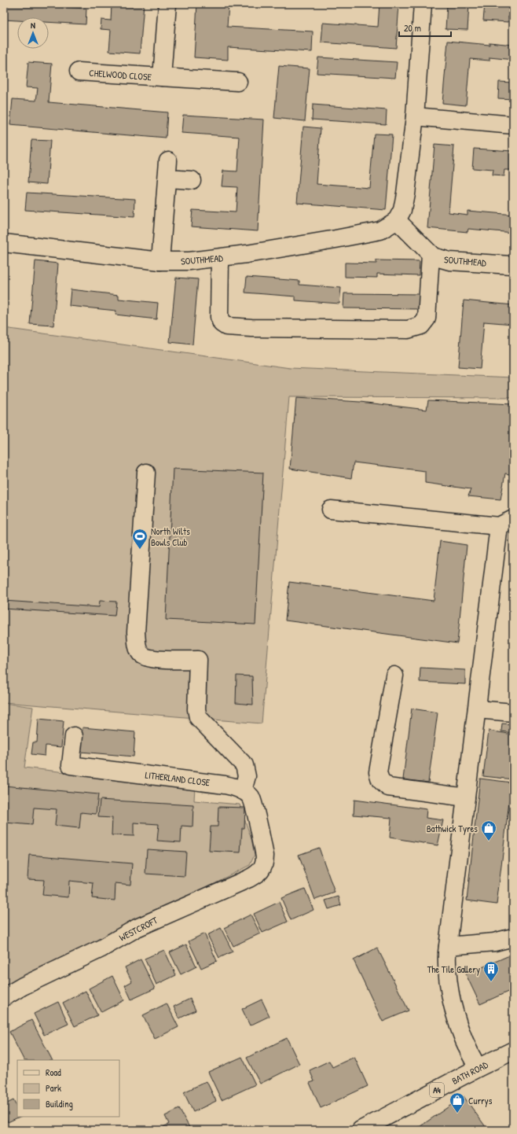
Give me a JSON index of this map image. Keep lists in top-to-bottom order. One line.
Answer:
{"streets":{"street":["CHELWOOD CLOSE","SOUTHMEAD","LITHERLAND CLOSE","WESTCROFT","BATH ROAD","A4"]},"crossings":[["LITHERLAND CLOSE","WESTCROFT"]],"places":{"sports":["North Wilts Bowls Club"],"shop":["Bathwick Tyres","Currys"],"building":["The Tile Gallery"]},"legend":["Road","Park","Building"],"scale_bar":"20 m","north":"top"}
